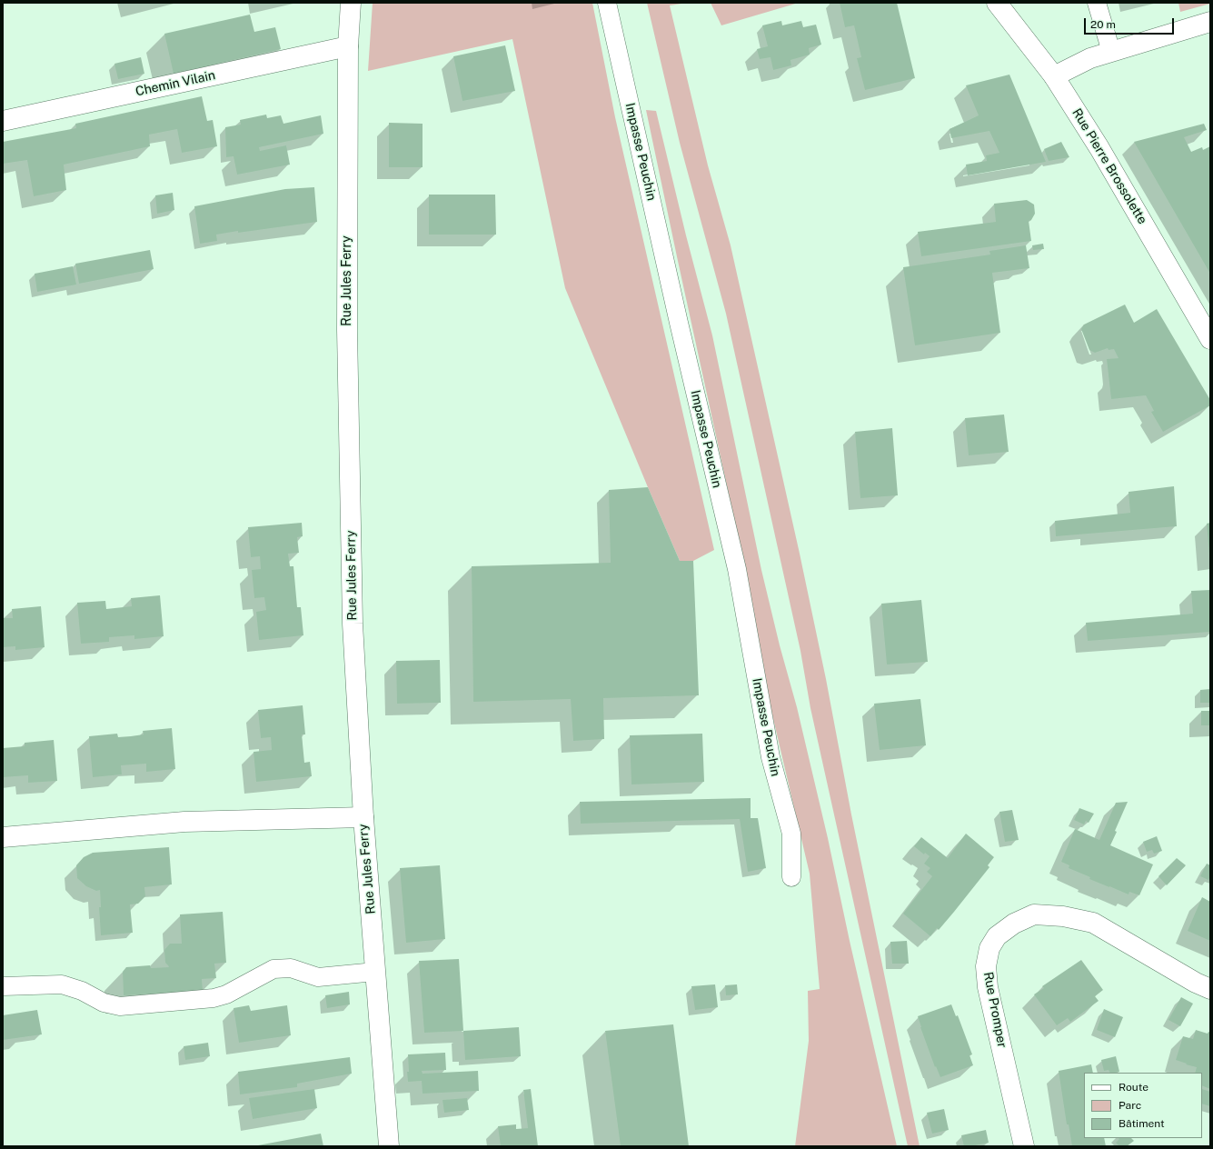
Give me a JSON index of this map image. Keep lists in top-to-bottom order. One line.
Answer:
{"streets":{"street":["Chemin Vilain","Rue Pierre Brossolette","Rue Jules Ferry","Rue Promper"],"lane":["Impasse Peuchin"]},"crossings":[["Chemin Vilain","Rue Jules Ferry"]],"legend":["Route","Parc","Bâtiment"],"scale_bar":"20 m"}
